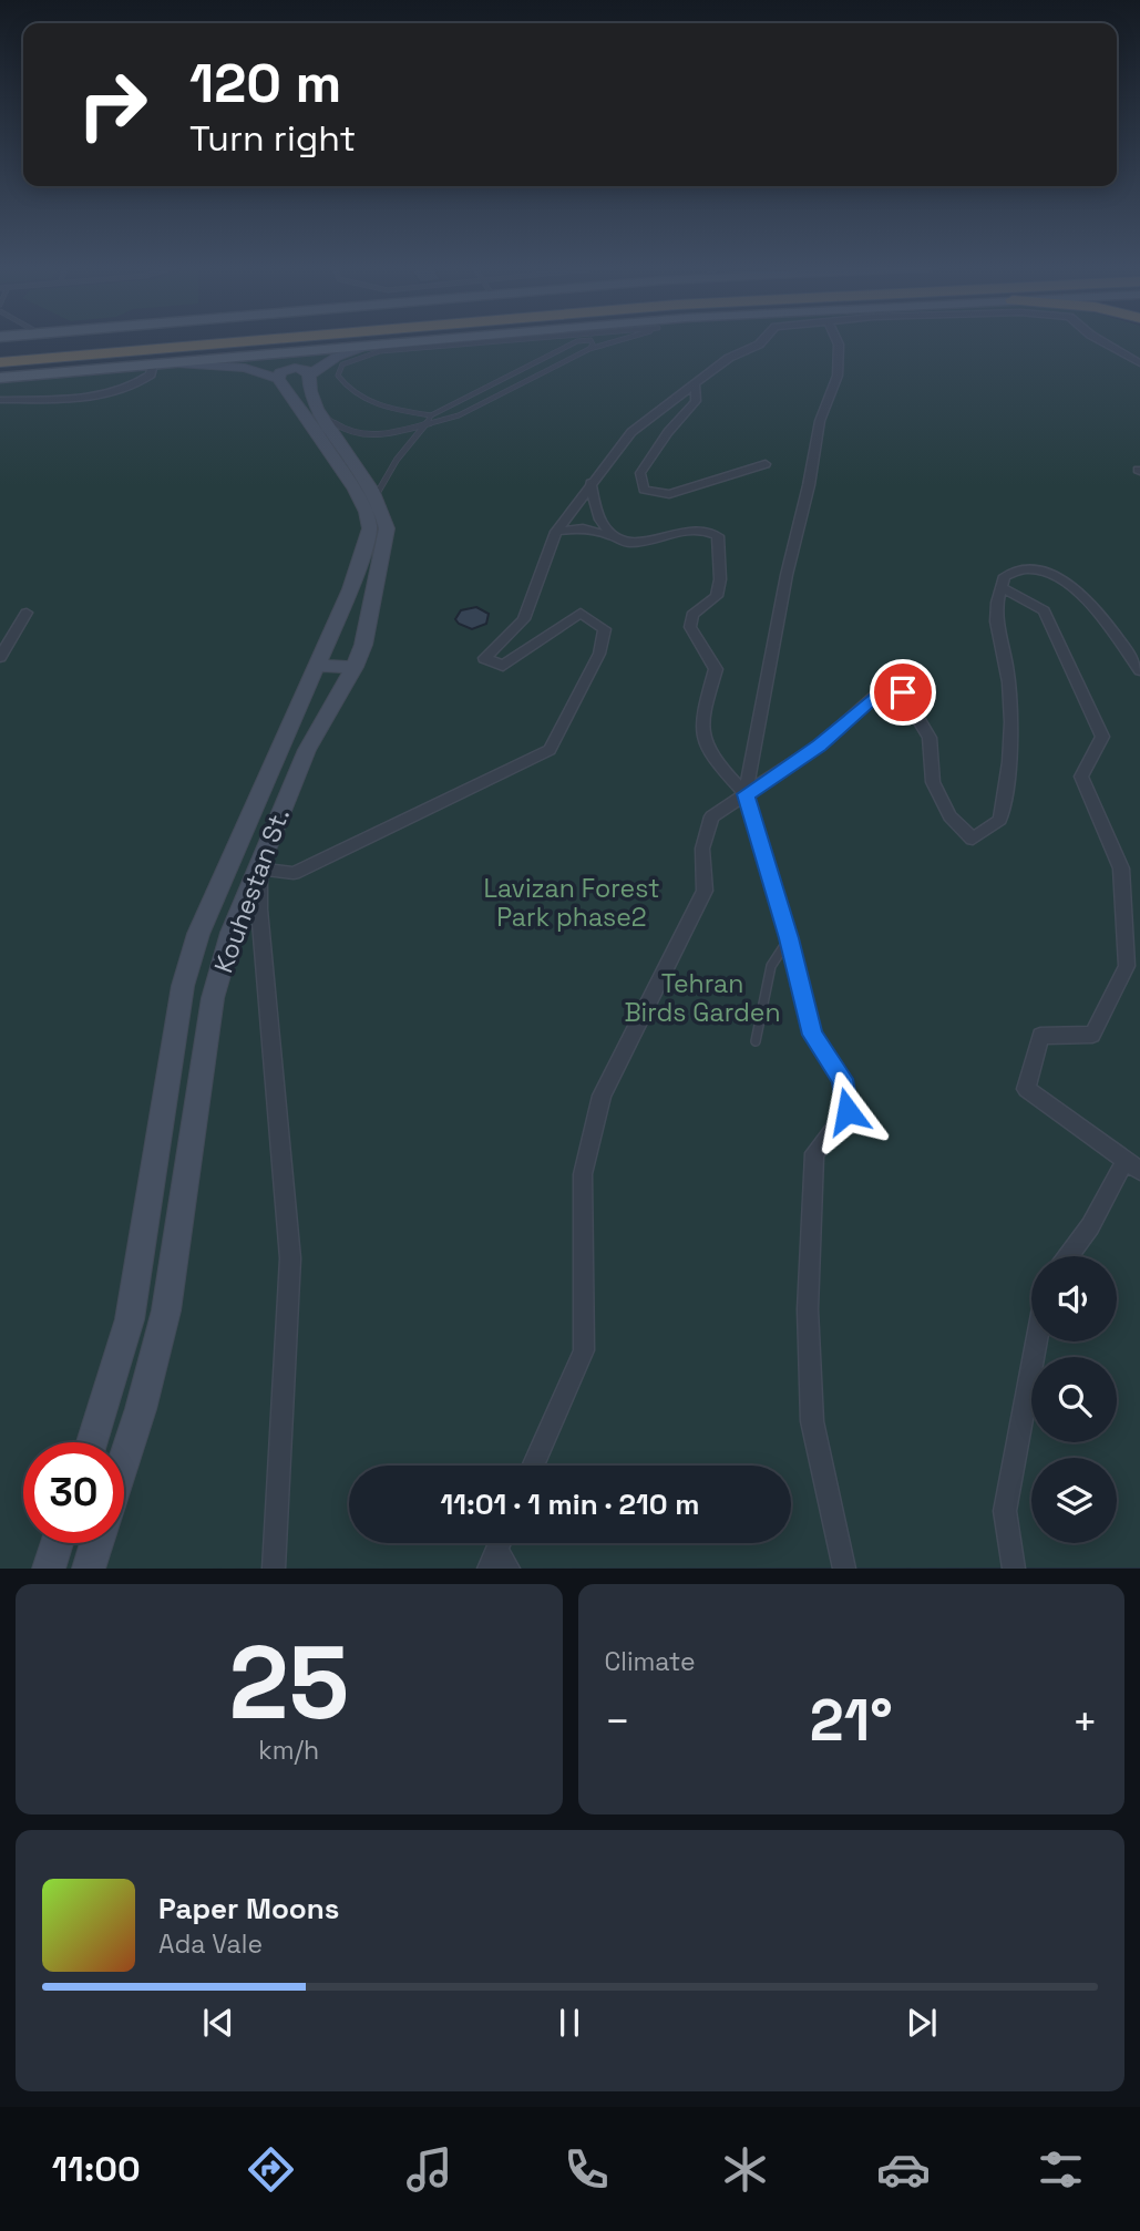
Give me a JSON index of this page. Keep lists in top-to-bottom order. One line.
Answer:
{"streets":{"main road":["Kouhestan St."]},"parks":["Lavizan Forest Park phase2","Tehran Birds Garden"],"page":{"turn":["120 m","Turn right"],"limit":"30","trip":"11:01 · 1 min · 210 m","tile":[["25","km/h"],"Climate"],"heat":["−","21°","+"],"song":["Paper Moons","Ada Vale"],"tabs":"11:00"}}
